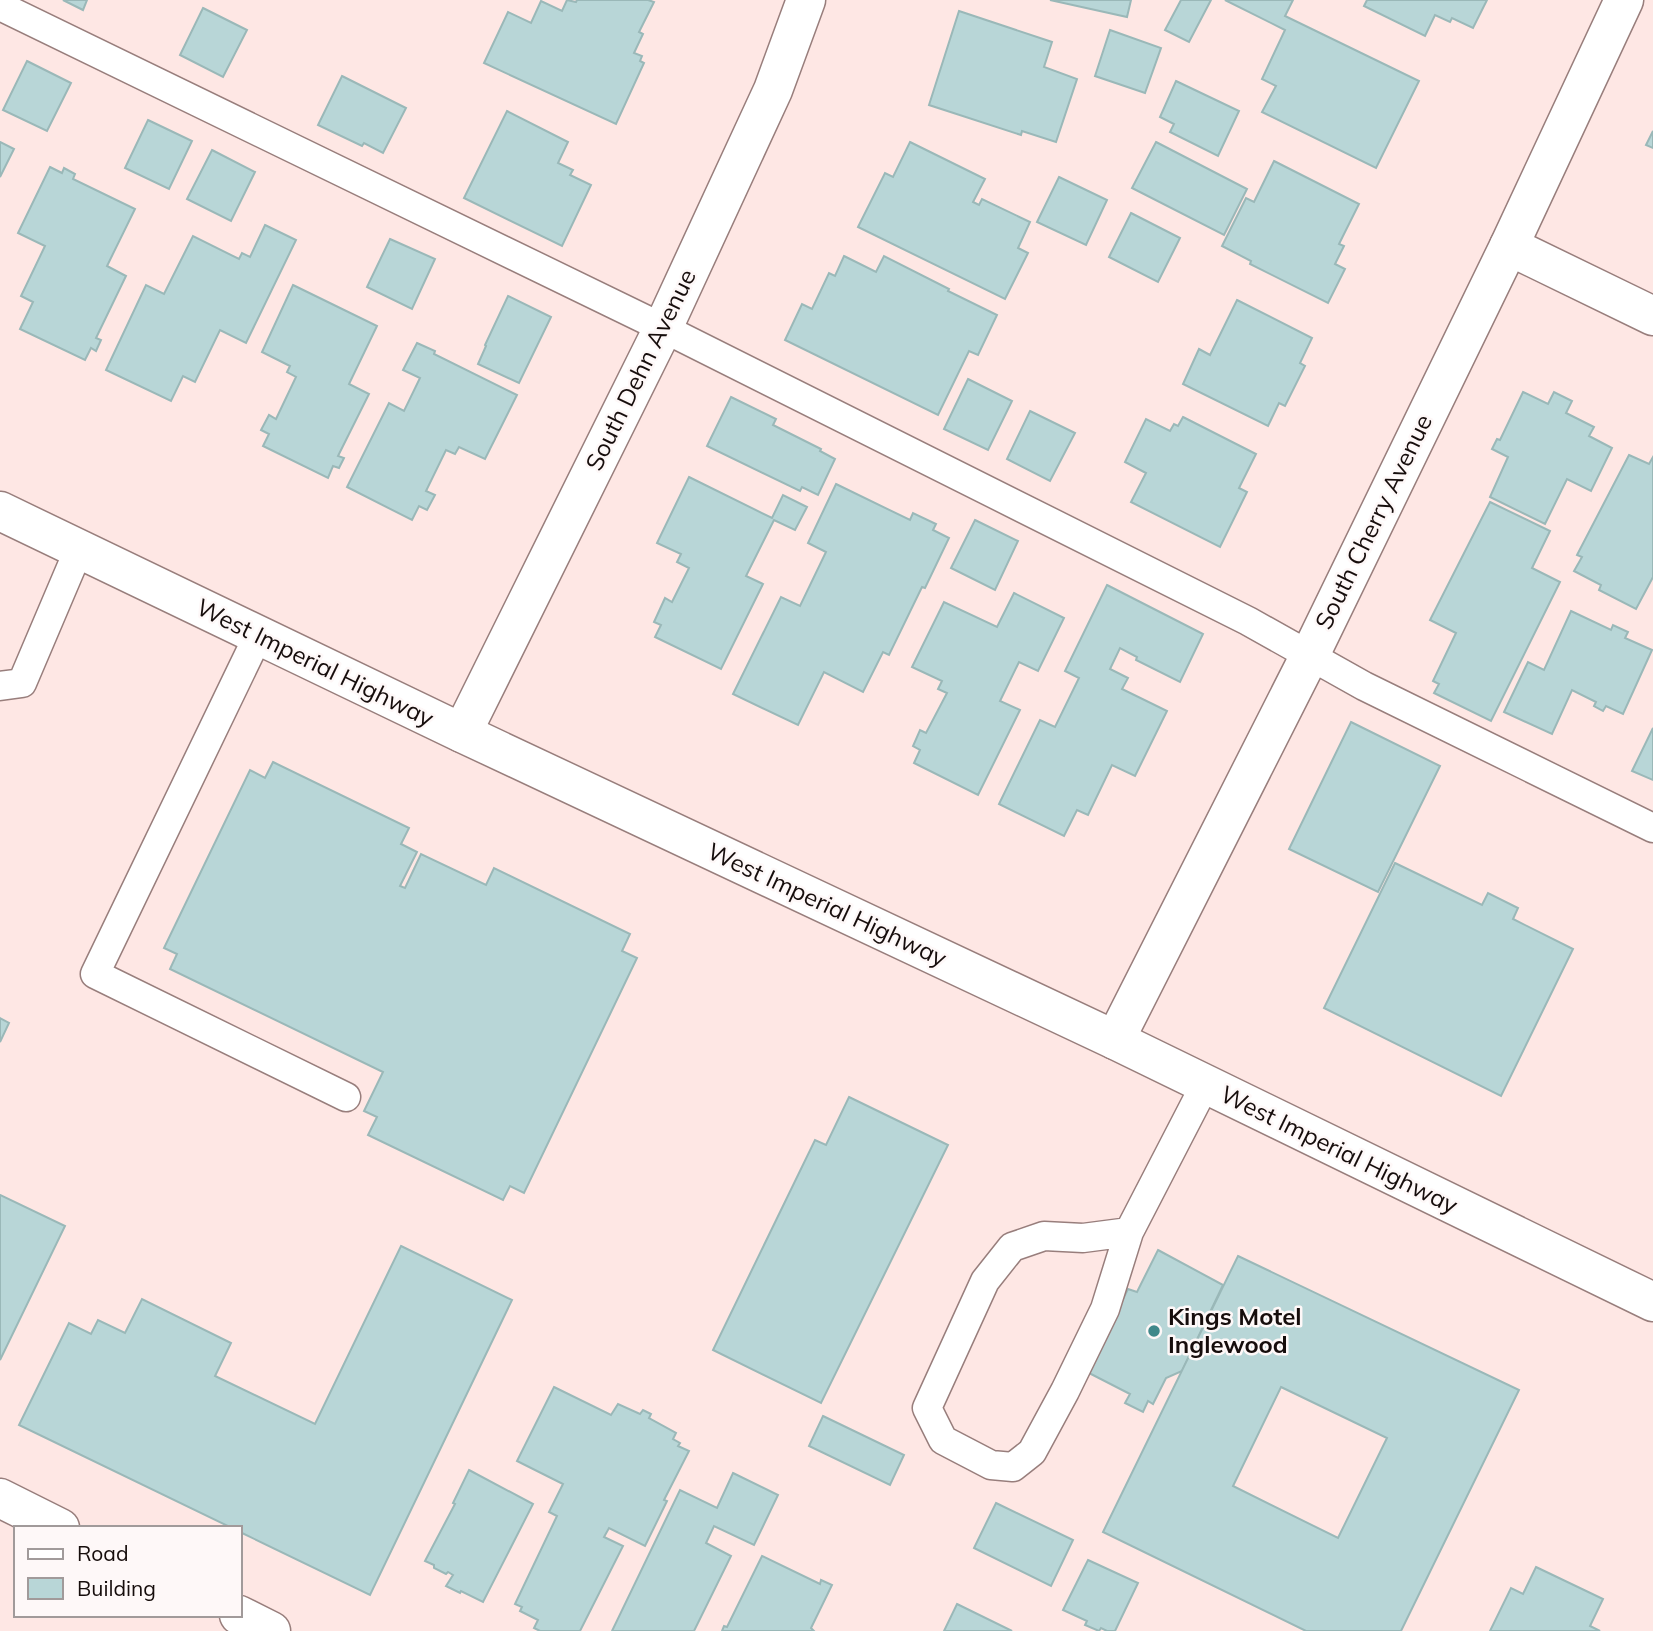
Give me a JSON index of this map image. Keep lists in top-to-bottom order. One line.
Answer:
{"streets":{"street":["South Dehn Avenue","South Cherry Avenue","West Imperial Highway"]},"crossings":[["South Dehn Avenue","West Imperial Highway"],["South Cherry Avenue","West Imperial Highway"]],"places":["Kings Motel Inglewood"],"legend":["Road","Building"]}
